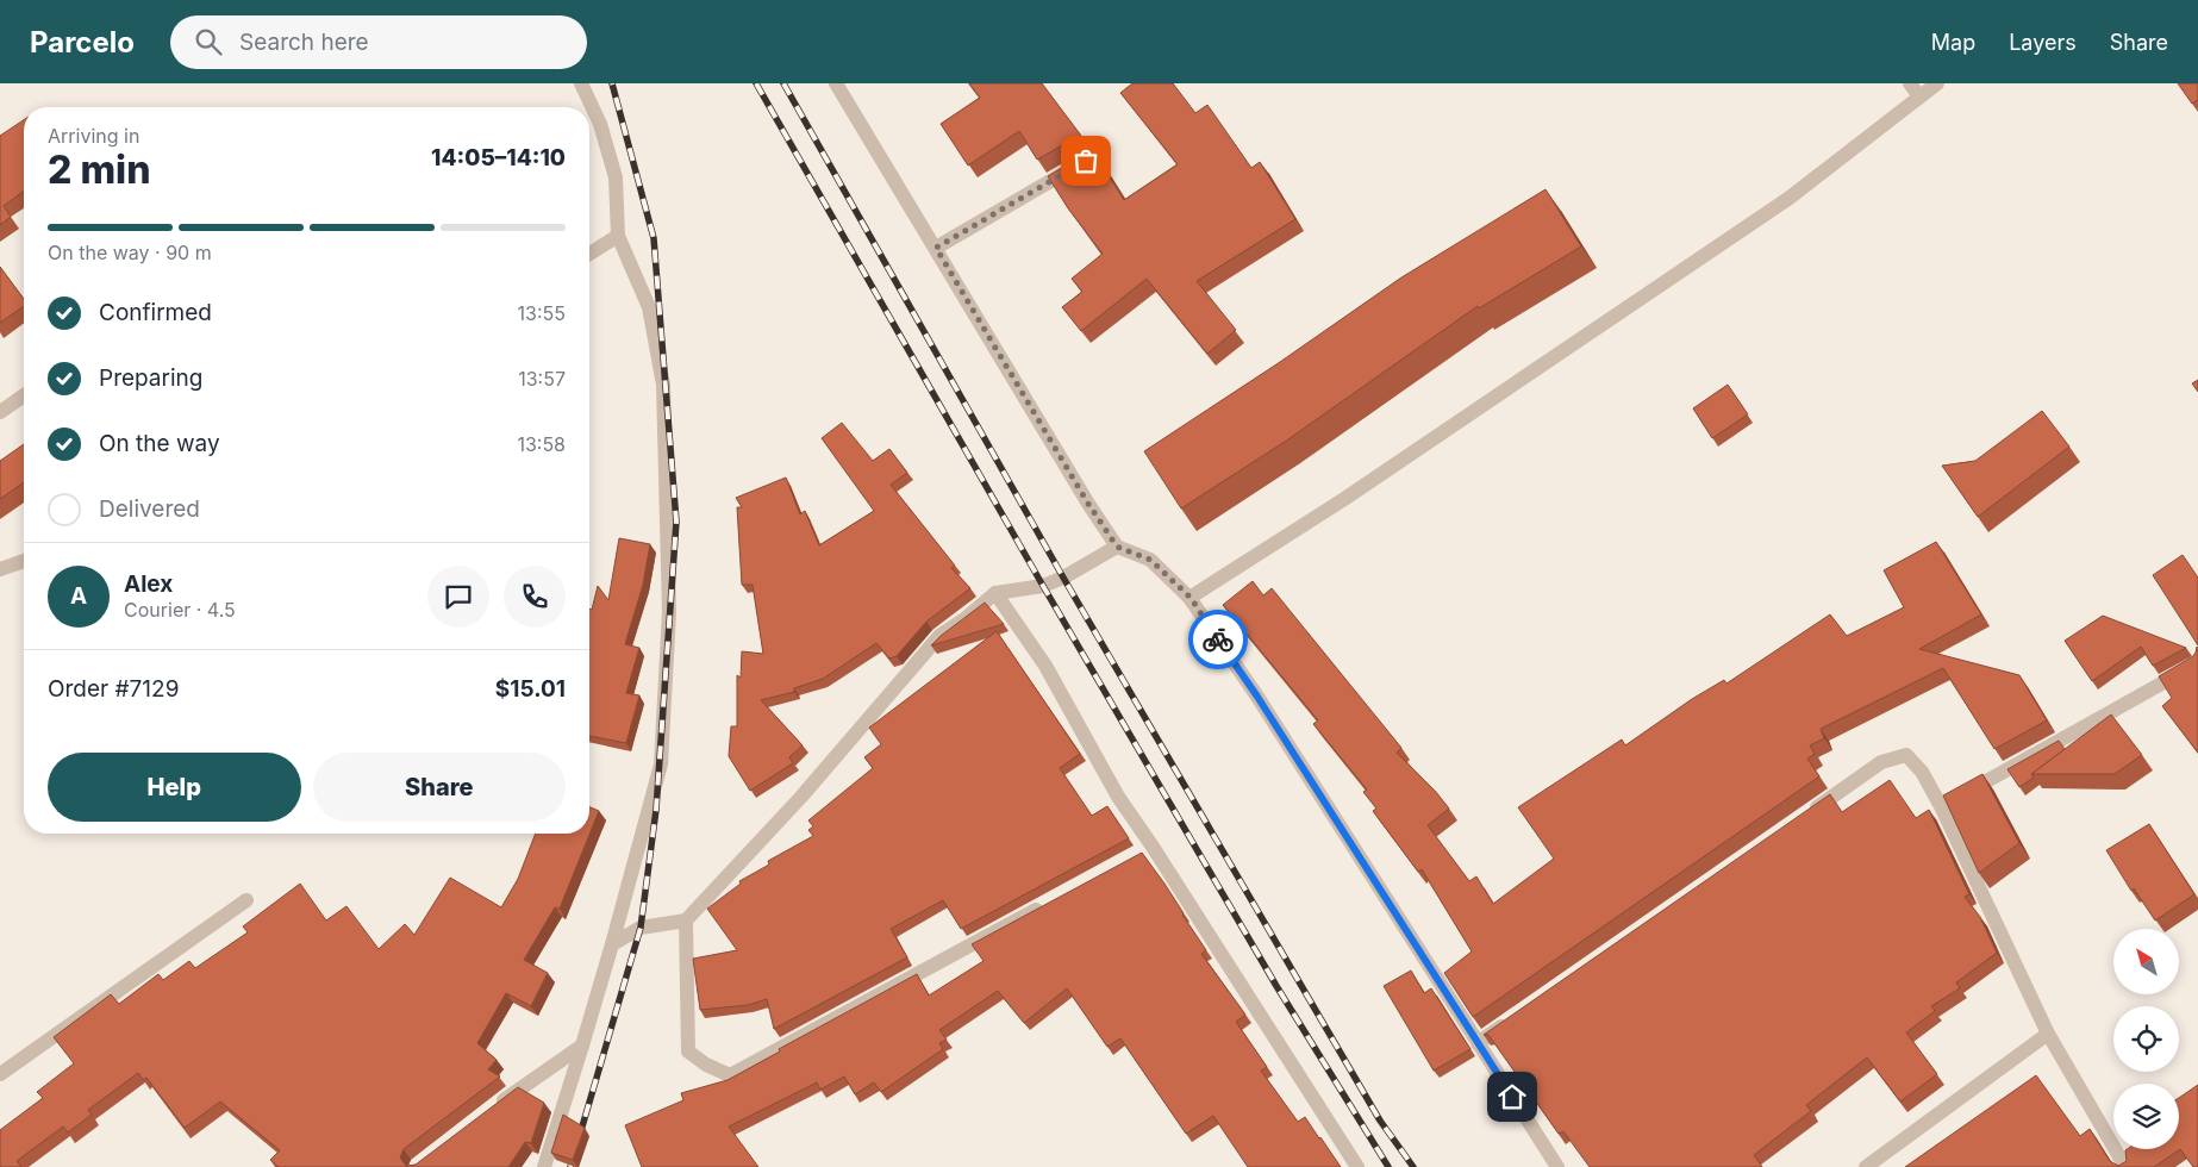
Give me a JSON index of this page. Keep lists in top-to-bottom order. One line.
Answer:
{"north":"top left","page":{"header":"Parcelo","search":"Search here","nav":["Map","Layers","Share"],"heading":["2 min","Arriving in","14:05–14:10"],"panel":["Alex","Courier · 4.5","Order #7129","$15.01"],"bar":"On the way · 90 m","list":[["Confirmed","13:55"],["Preparing","13:57"],["On the way","13:58"],"Delivered"],"round":"A","buttons":["Help","Share"]}}
